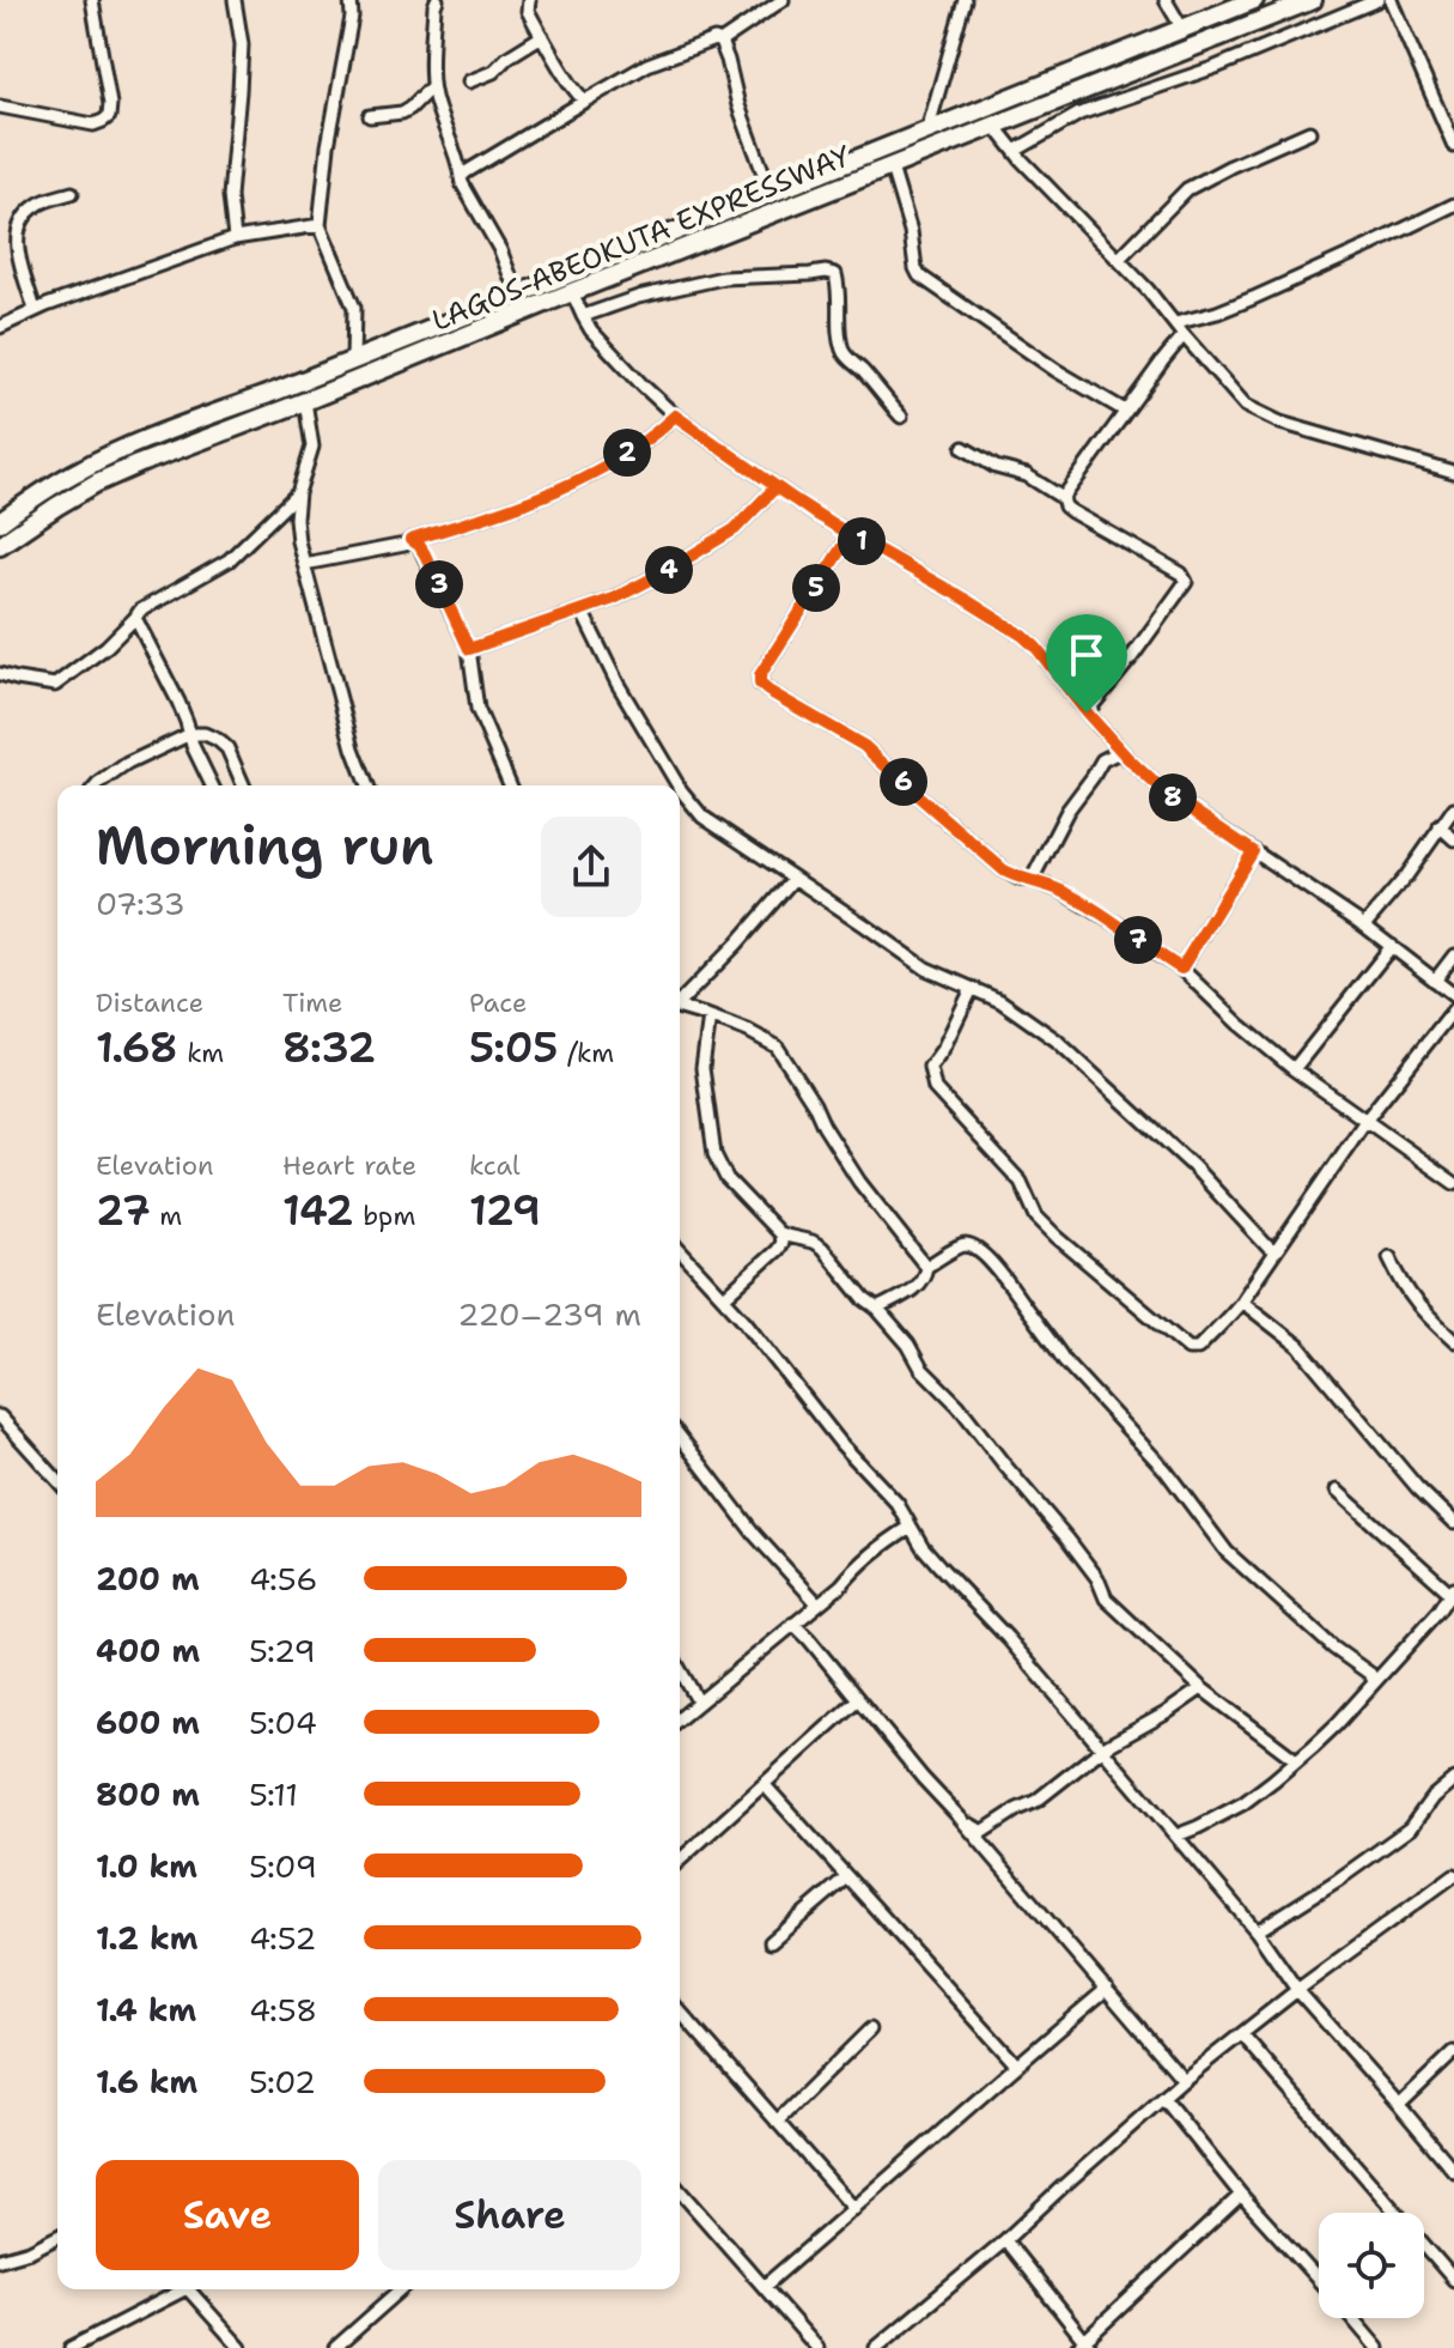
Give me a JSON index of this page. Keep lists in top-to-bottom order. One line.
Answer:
{"streets":{"highway":["LAGOS-ABEOKUTA EXPRESSWAY"]},"page":{"pins":["2","1","4","3","5","6","8","7"],"heading":["Morning run","07:33"],"stats":[["Distance","1.68 km"],["Time","8:32"],["Pace","5:05 /km"],["Elevation","27 m"],["Heart rate","142 bpm"],["kcal","129"]],"chart":["Elevation","220–239 m"],"list":[{"name":"200 m","note":"4:56"},{"name":"400 m","note":"5:29"},{"name":"600 m","note":"5:04"},{"name":"800 m","note":"5:11"},{"name":"1.0 km","note":"5:09"},{"name":"1.2 km","note":"4:52"},{"name":"1.4 km","note":"4:58"},{"name":"1.6 km","note":"5:02"}],"buttons":["Save","Share"]}}
